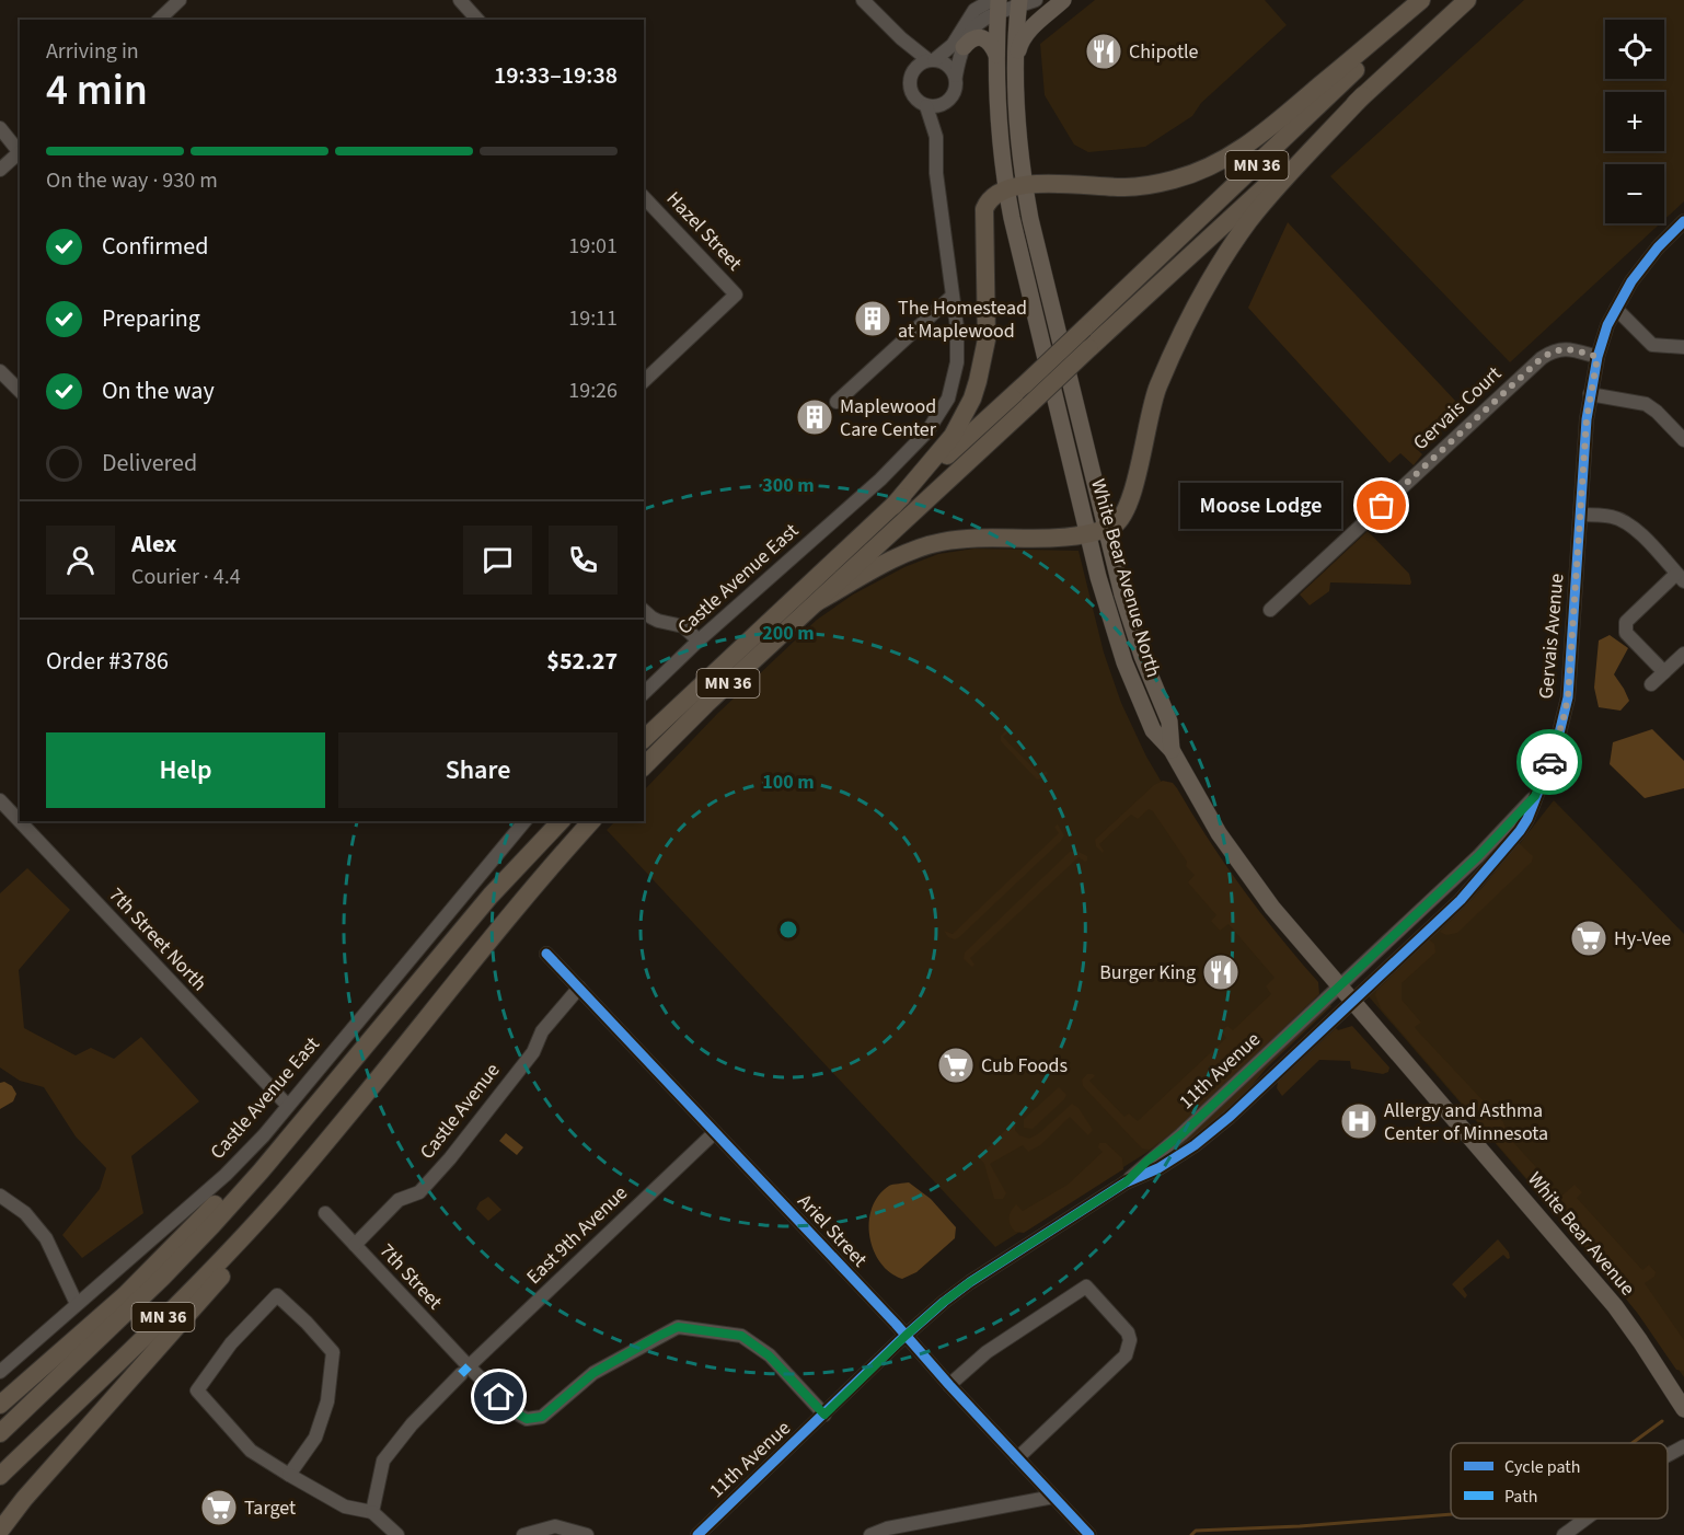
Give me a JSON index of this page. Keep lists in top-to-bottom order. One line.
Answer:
{"streets":{"highway":["MN 36"],"main road":["White Bear Avenue North","White Bear Avenue"],"street":["Hazel Street","Gervais Court","Castle Avenue East","Gervais Avenue","7th Street North","11th Avenue","Castle Avenue","Ariel Street","East 9th Avenue","7th Street"]},"crossings":[["Gervais Court","Gervais Avenue"],["White Bear Avenue North","White Bear Avenue"],["Castle Avenue East","7th Street North"],["Gervais Avenue","11th Avenue"],["Gervais Avenue","White Bear Avenue"],["11th Avenue","Ariel Street"],["11th Avenue","White Bear Avenue"],["11th Avenue","7th Street"],["Castle Avenue","Ariel Street"],["Castle Avenue","7th Street"],["Ariel Street","East 9th Avenue"],["East 9th Avenue","7th Street"]],"places":{"restaurant":["Chipotle","Burger King"],"building":["The Homestead at Maplewood","Maplewood Care Center"],"other":["Moose Lodge"],"supermarket":["Hy-Vee","Cub Foods","Target"],"hospital":["Allergy and Asthma Center of Minnesota"]},"legend":["Cycle path","Path"],"page":{"map_buttons":["+","−"],"heading":["4 min","Arriving in","19:33–19:38"],"panel":["Alex","Courier · 4.4","Order #3786","$52.27"],"bar":"On the way · 930 m","list":[["Confirmed","19:01"],["Preparing","19:11"],["On the way","19:26"],"Delivered"],"bubble":"Moose Lodge","buttons":["Help","Share"]},"rings":["300 m","200 m","100 m"]}
